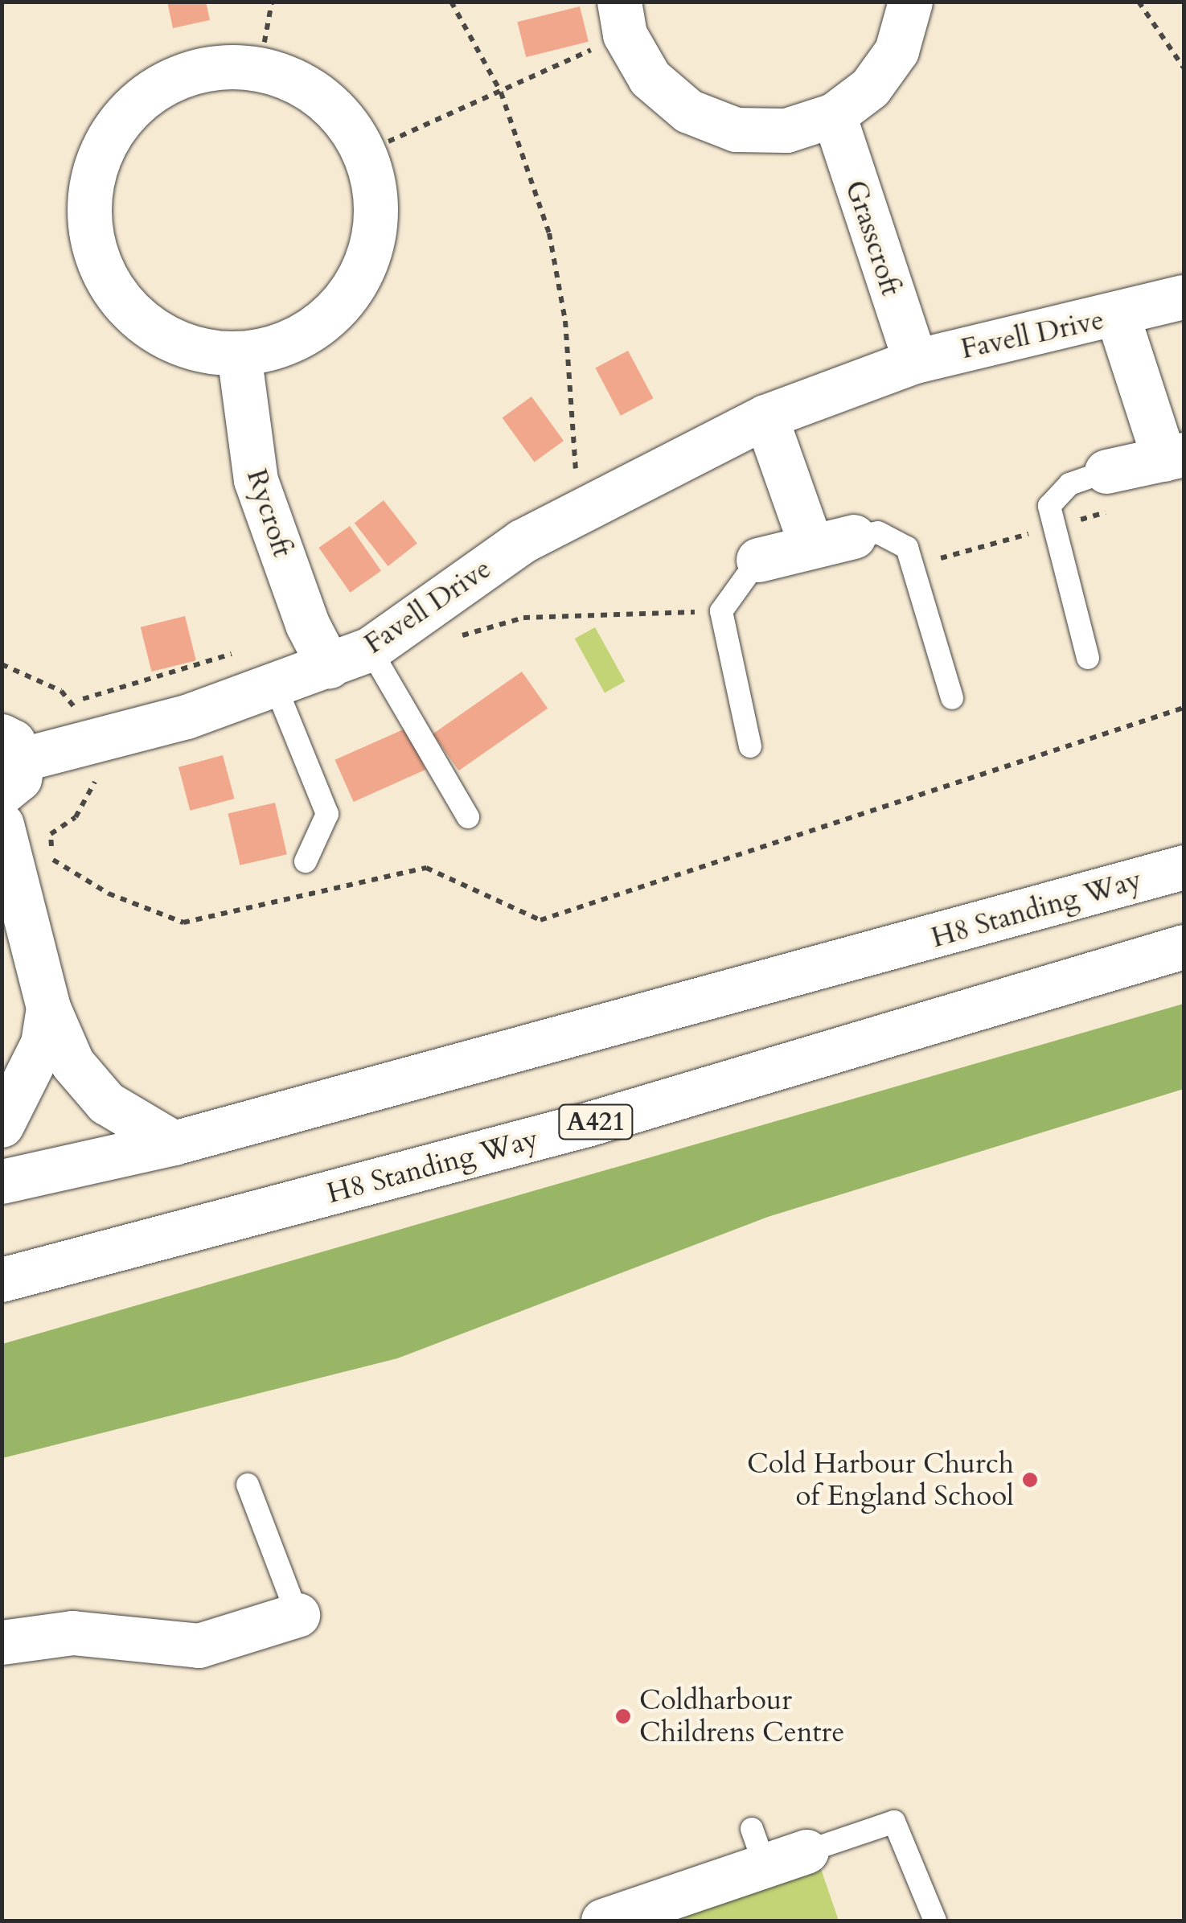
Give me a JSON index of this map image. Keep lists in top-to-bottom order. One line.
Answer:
{"streets":{"main road":["Grasscroft","Favell Drive","Rycroft","H8 Standing Way","A421"]},"crossings":[["Grasscroft","Favell Drive"],["Favell Drive","Rycroft"]],"places":["Cold Harbour Church of England School","Coldharbour Childrens Centre"]}
